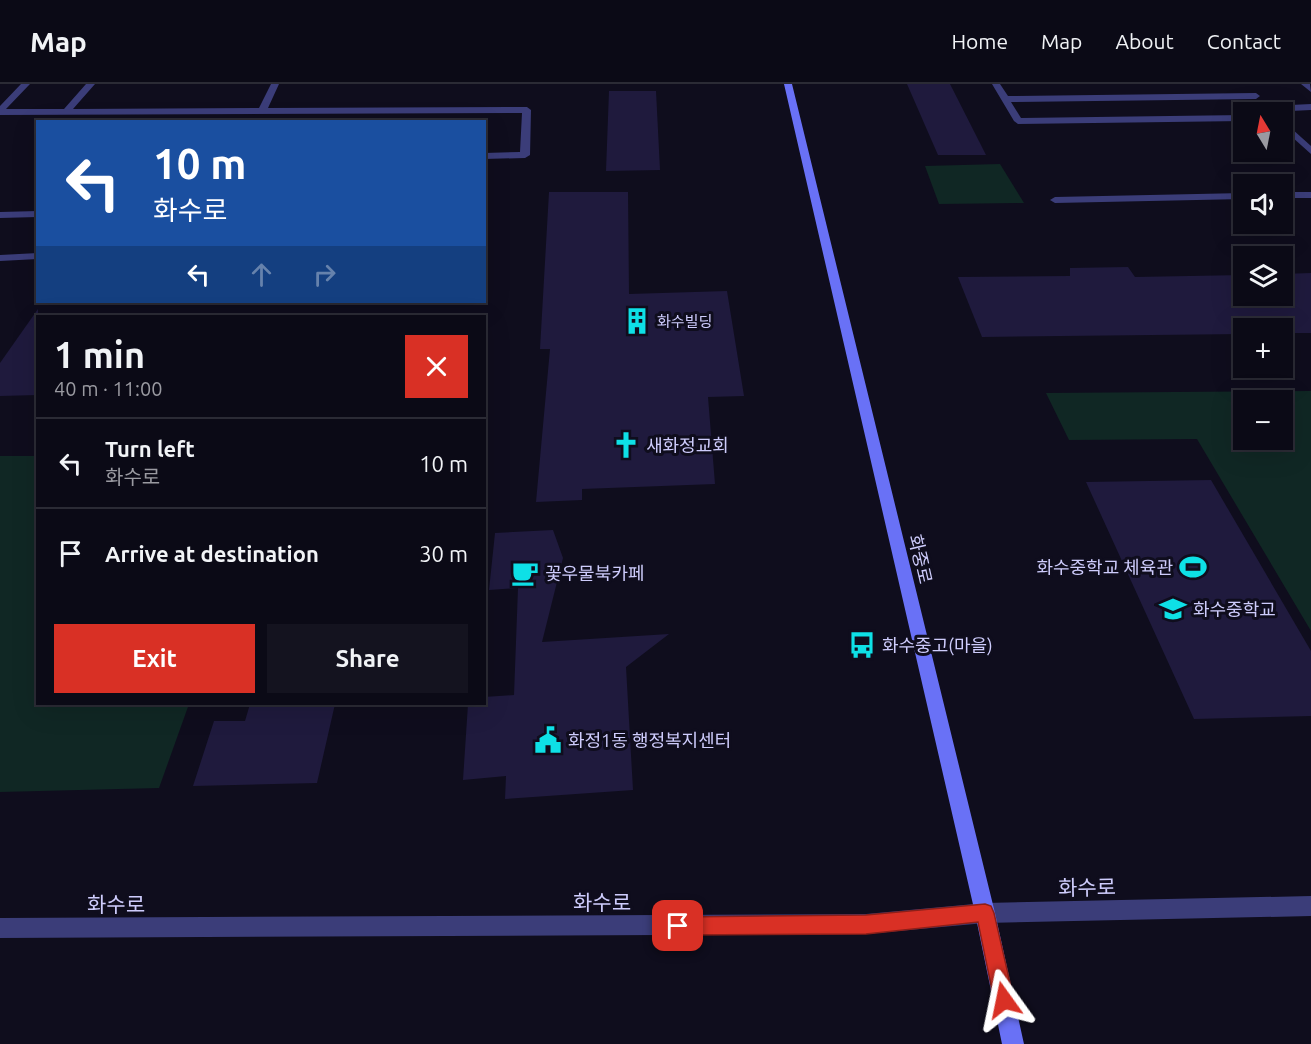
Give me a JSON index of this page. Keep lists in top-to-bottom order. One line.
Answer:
{"streets":{"main road":["화중로"],"street":["화수로"]},"crossings":[["화중로","화수로"]],"places":{"building":["화수빌딩"],"church":["새화정교회"],"sports":["화수중학교 체육관"],"cafe":["꽃우물북카페"],"school or university":["화수중학교"],"bus stop":["화수중고(마을)"],"public building":["화정1동 행정복지센터"]},"north":"top","page":{"header":"Map","nav":["Home","Map","About","Contact"],"map_buttons":["+","−"],"turn":["10 m","화수로"],"heading":["1 min","40 m · 11:00"],"list":[{"name":"Turn left","note":"화수로","value":"10 m"},{"name":"Arrive at destination","value":"30 m"}],"buttons":["Exit","Share"]}}
